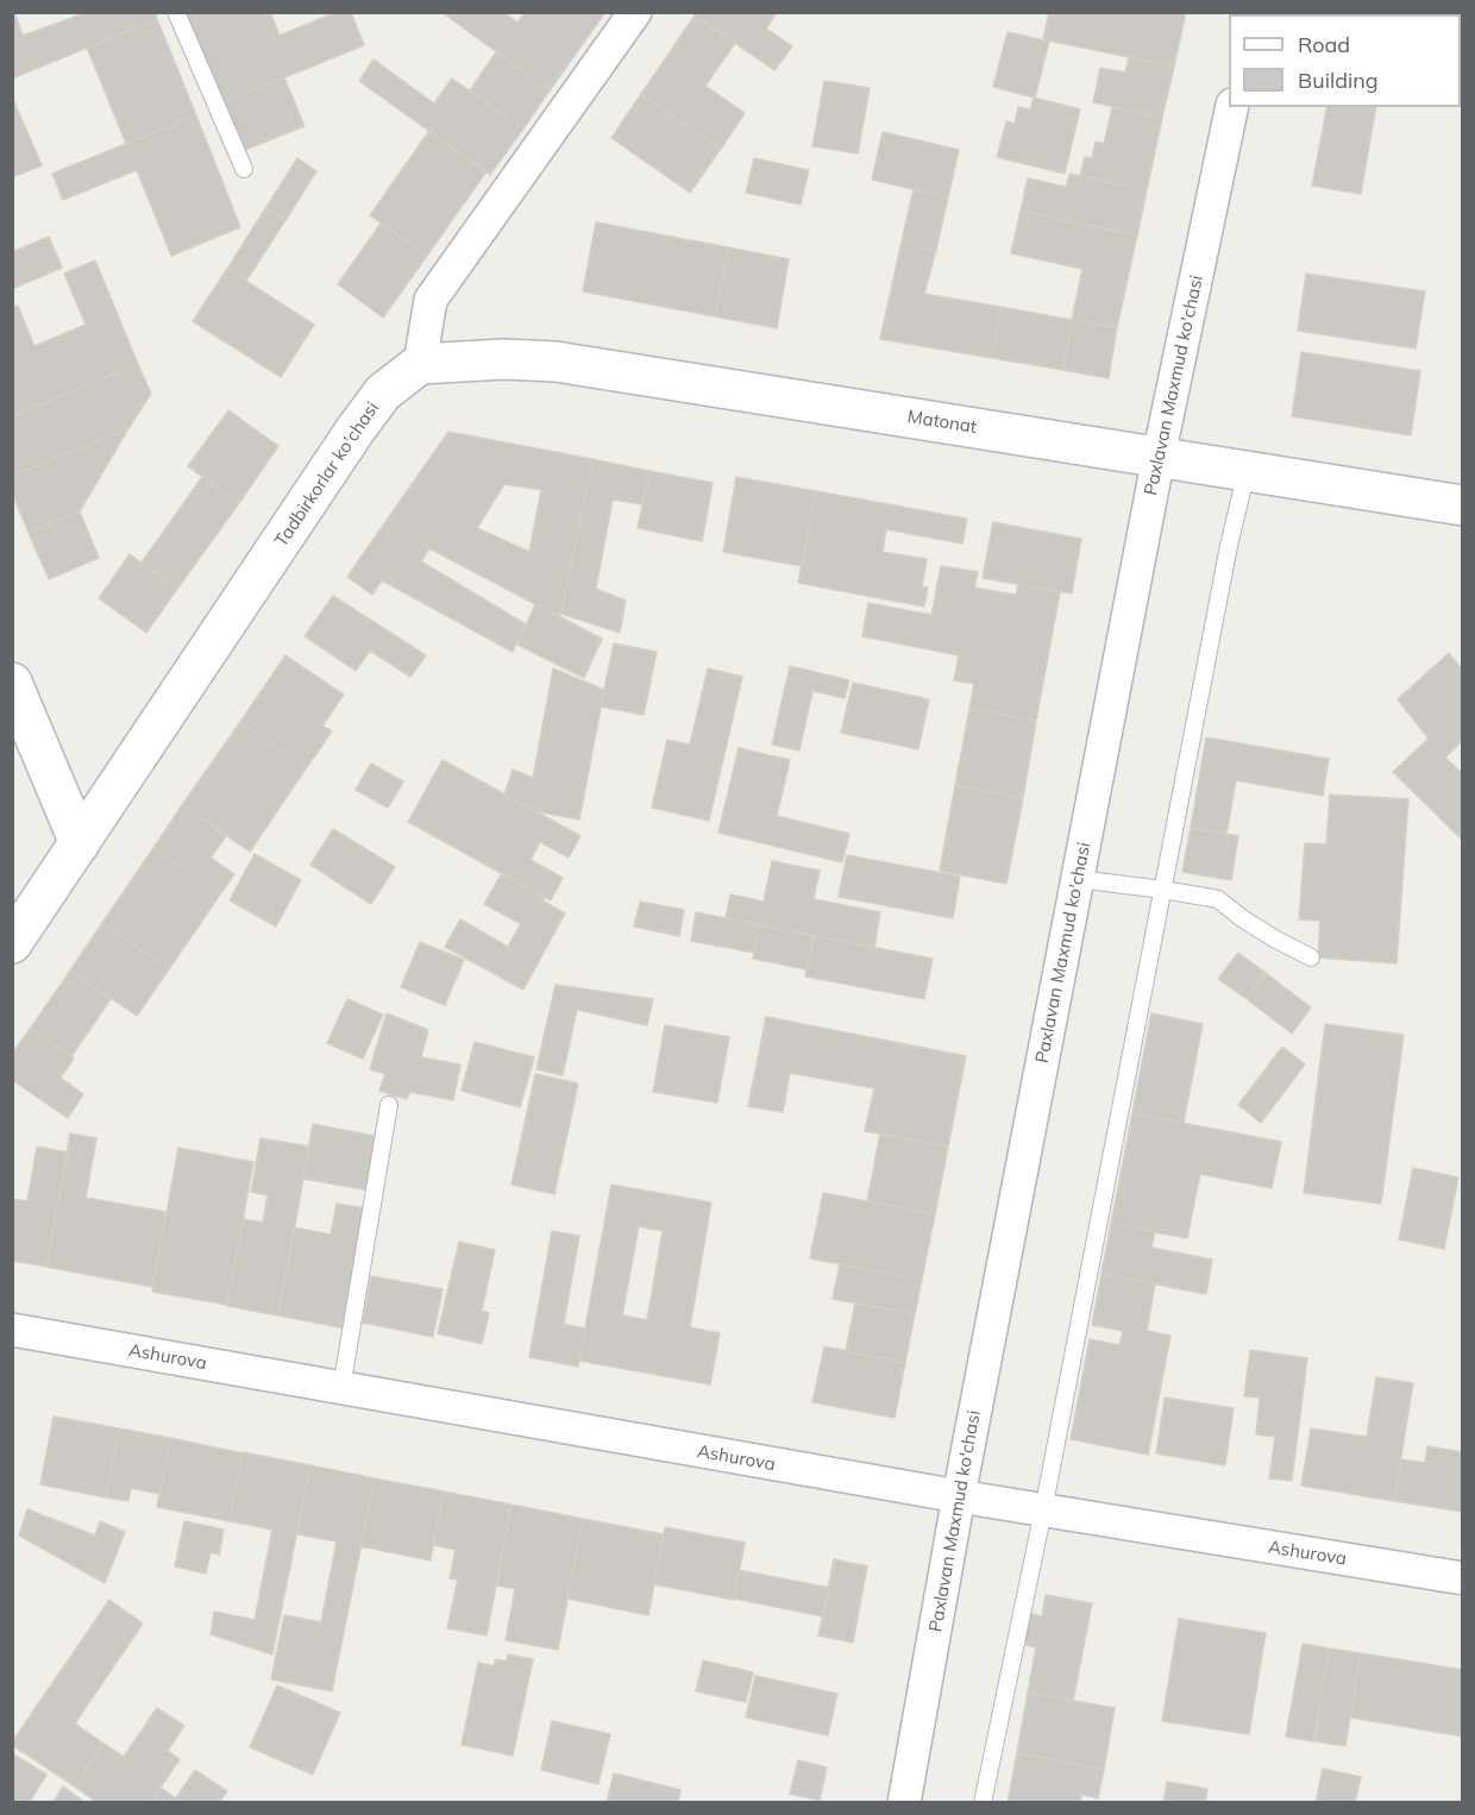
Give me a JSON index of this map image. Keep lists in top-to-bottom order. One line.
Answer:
{"streets":{"main road":["Matonat","Tadbirkorlar ko'chasi"],"street":["Paxlavan Maxmud ko'chasi","Ashurova"]},"crossings":[["Paxlavan Maxmud ko'chasi","Matonat"],["Paxlavan Maxmud ko'chasi","Ashurova"],["Matonat","Tadbirkorlar ko'chasi"]],"legend":["Road","Building"]}
